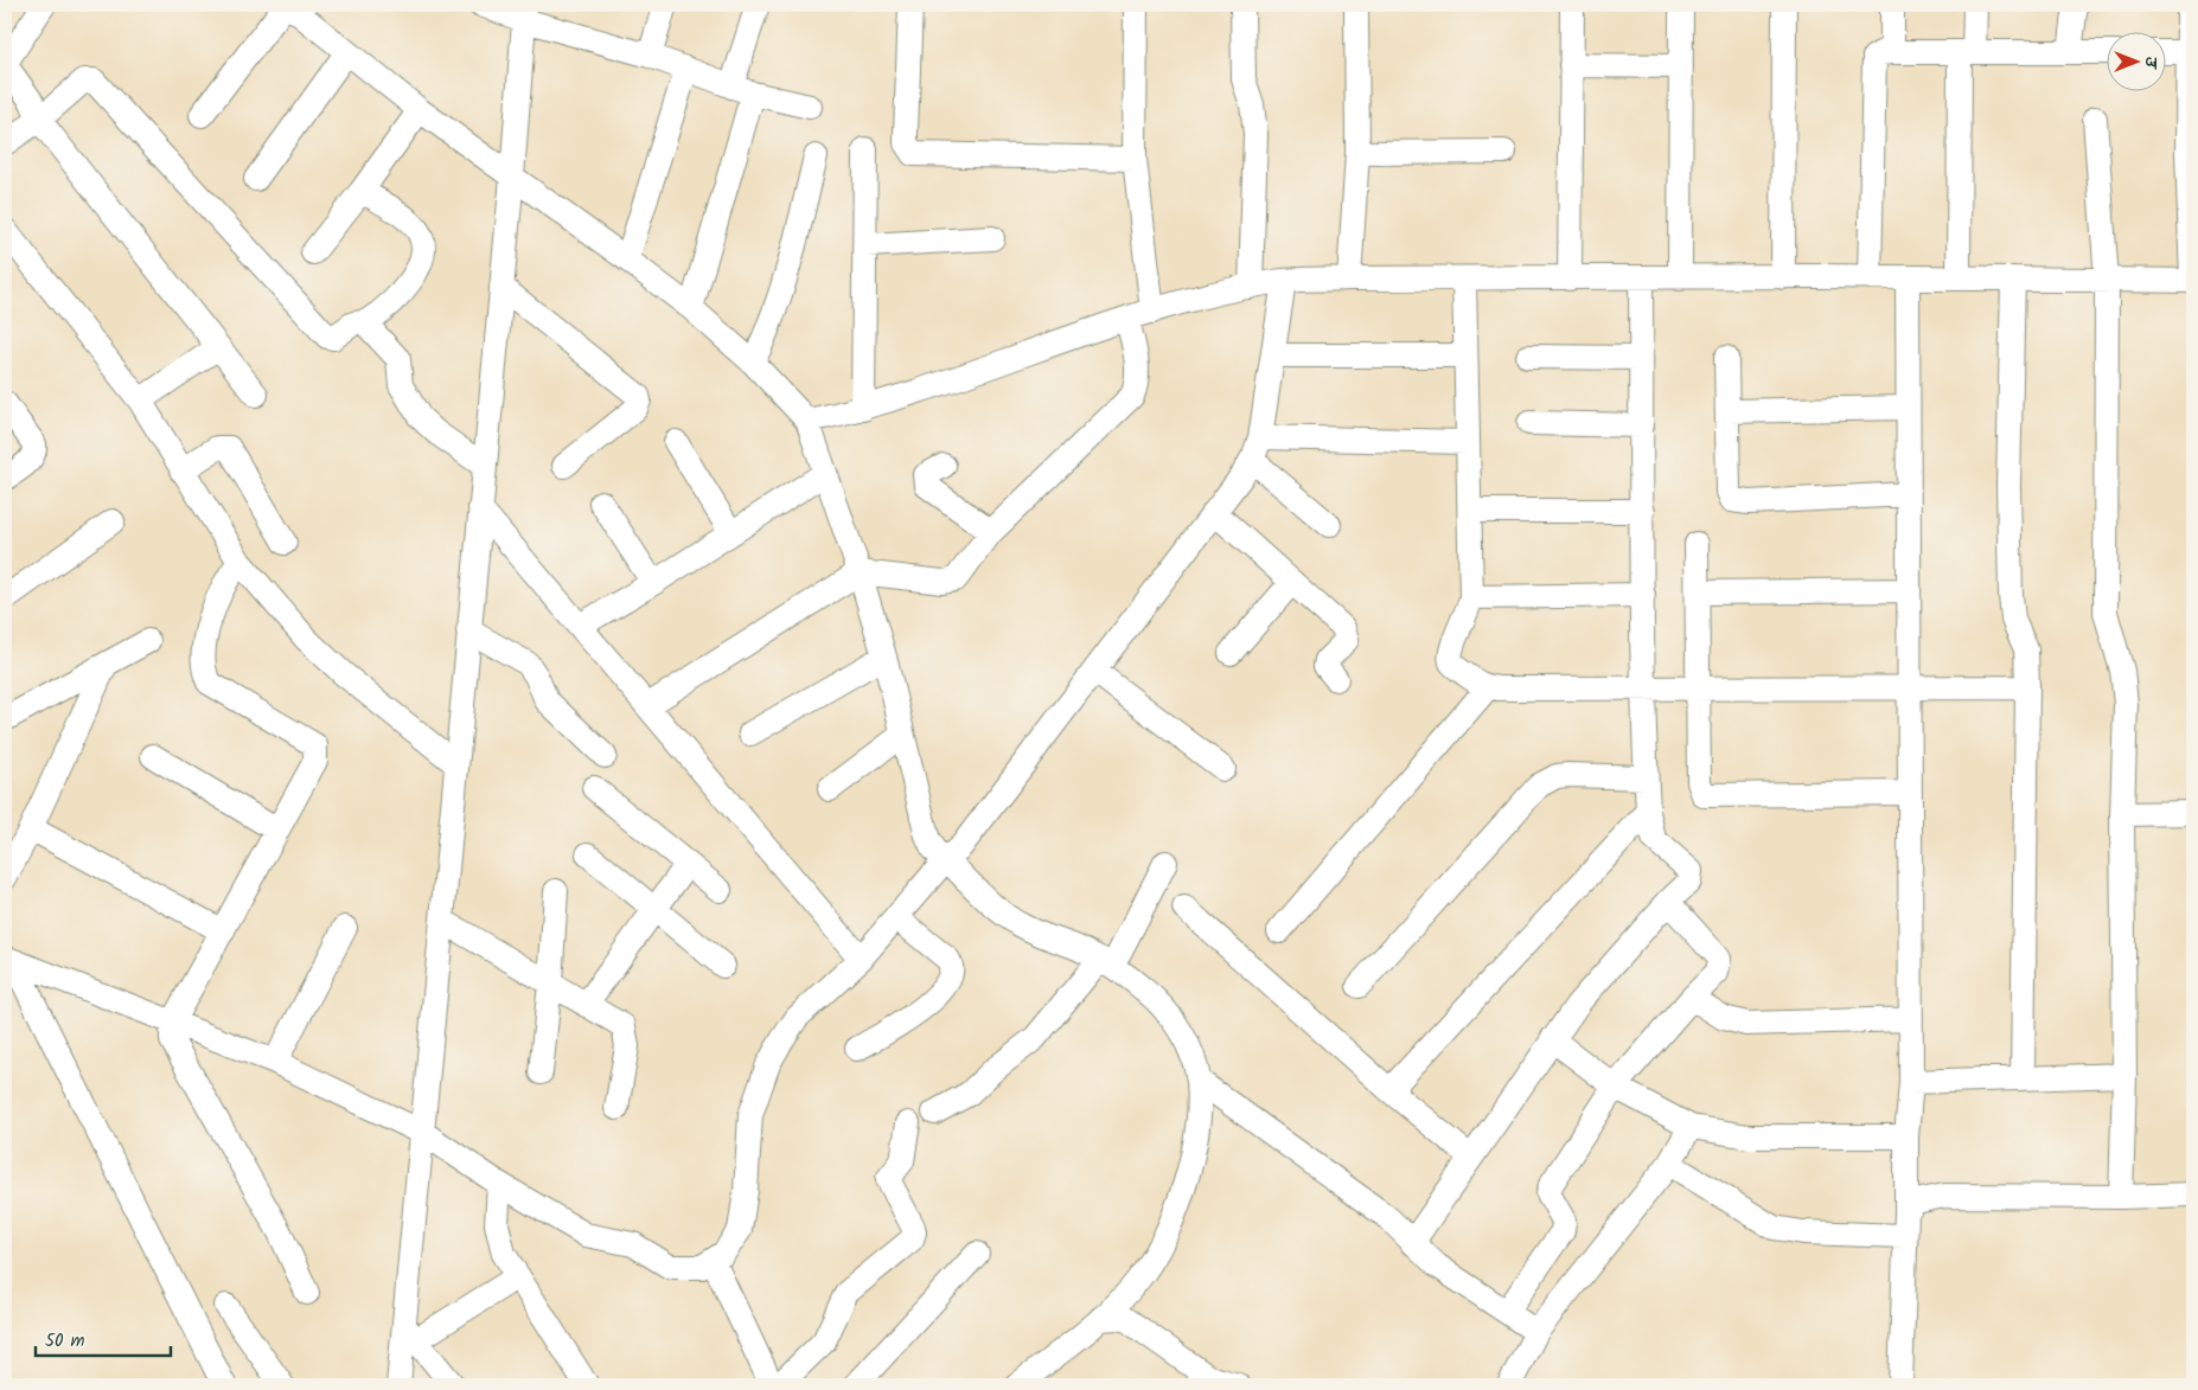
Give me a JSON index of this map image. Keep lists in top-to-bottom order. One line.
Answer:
{"scale_bar":"50 m","north":"right"}
